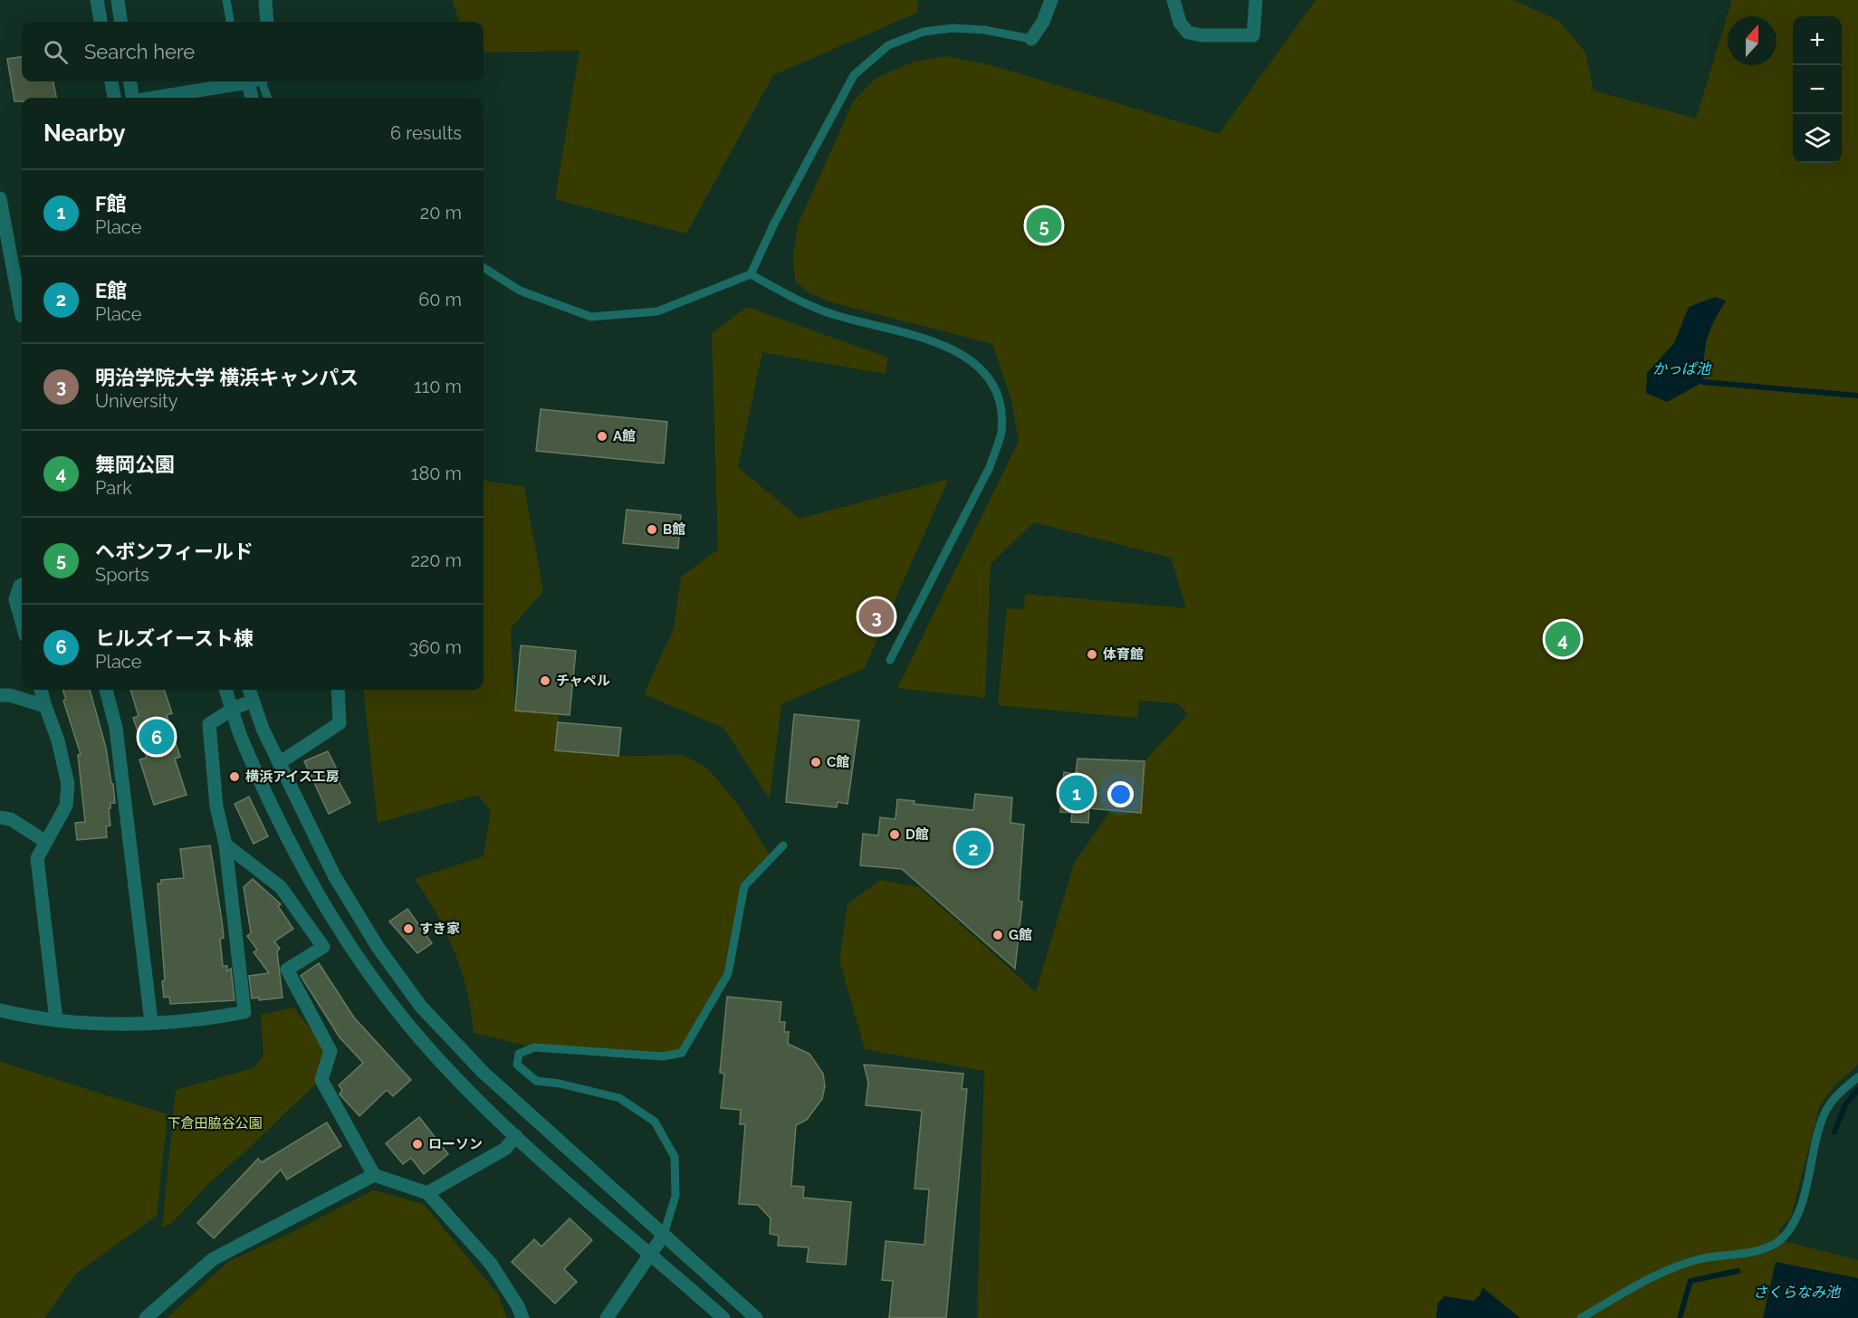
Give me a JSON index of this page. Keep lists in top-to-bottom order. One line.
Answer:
{"water":["かっぱ池","さくらなみ池"],"parks":["下倉田脇谷公園"],"places":["A館","B館","体育館","チャペル","C館","横浜アイス工房","D館","すき家","G館","ローソン"],"north":"top","page":{"map_buttons":["+","−"],"search":"Search here","heading":["Nearby","6 results"],"list":[{"mark":"1","name":"F館","note":"Place","value":"20 m"},{"mark":"2","name":"E館","note":"Place","value":"60 m"},{"mark":"3","name":"明治学院大学 横浜キャンパス","note":"University","value":"110 m"},{"mark":"4","name":"舞岡公園","note":"Park","value":"180 m"},{"mark":"5","name":"ヘボンフィールド","note":"Sports","value":"220 m"},{"mark":"6","name":"ヒルズイースト棟","note":"Place","value":"360 m"}],"pins":["5","3","4","6","1","2"]}}
